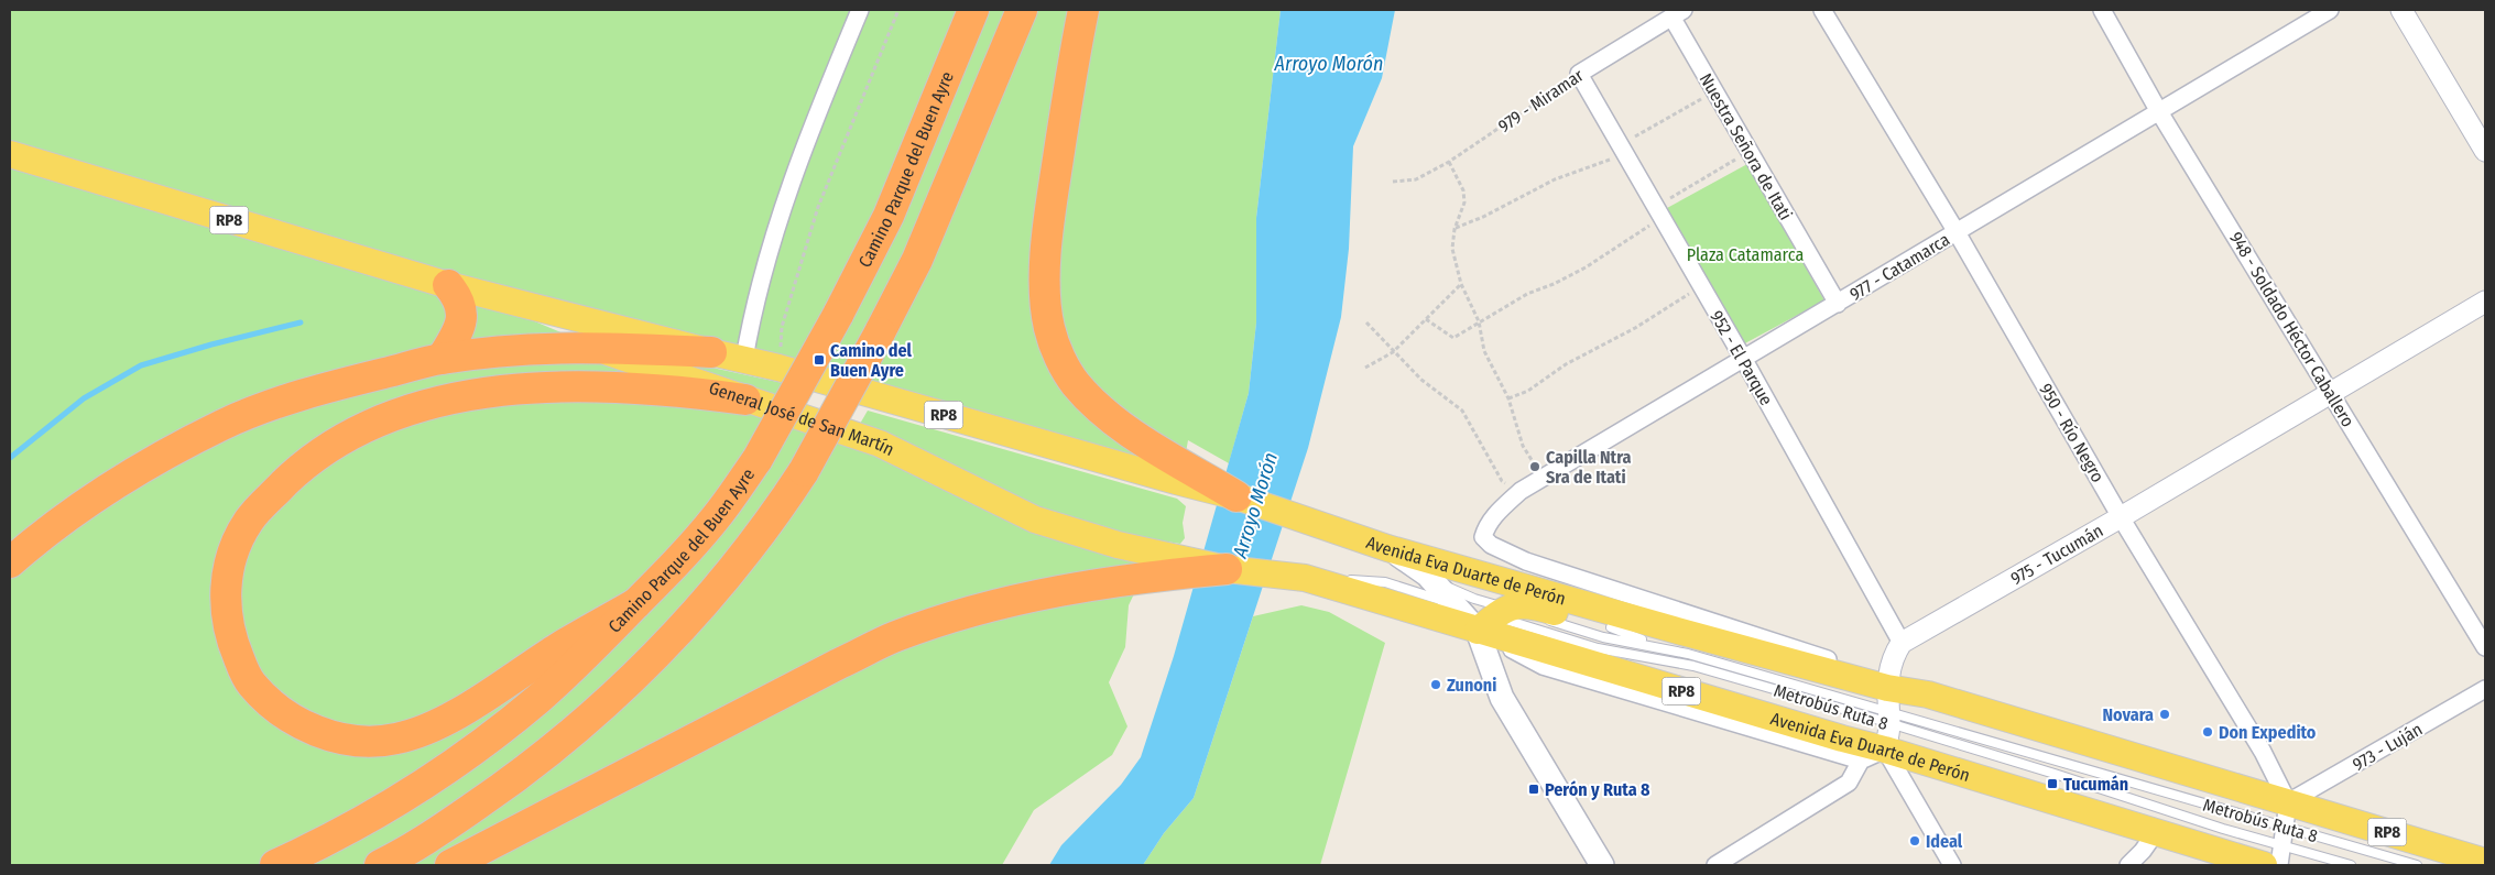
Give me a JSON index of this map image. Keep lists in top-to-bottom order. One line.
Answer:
{"streets":{"highway":["Camino Parque del Buen Ayre"],"main road":["RP8","General José de San Martín","Avenida Eva Duarte de Perón"],"street":["979 - Miramar","Nuestra Señora de Itati","977 - Catamarca","948 - Soldado Héctor Caballero","952 - El Parque","950 - Río Negro","975 - Tucumán","973 - Luján"],"lane":["Metrobús Ruta 8"]},"crossings":[["979 - Miramar","Nuestra Señora de Itati"],["979 - Miramar","952 - El Parque"],["Nuestra Señora de Itati","977 - Catamarca"],["977 - Catamarca","948 - Soldado Héctor Caballero"],["977 - Catamarca","952 - El Parque"],["977 - Catamarca","950 - Río Negro"],["977 - Catamarca","Avenida Eva Duarte de Perón"],["948 - Soldado Héctor Caballero","975 - Tucumán"],["952 - El Parque","975 - Tucumán"],["950 - Río Negro","975 - Tucumán"],["950 - Río Negro","Avenida Eva Duarte de Perón"],["950 - Río Negro","Metrobús Ruta 8"],["950 - Río Negro","973 - Luján"],["Avenida Eva Duarte de Perón","Metrobús Ruta 8"],["Avenida Eva Duarte de Perón","973 - Luján"],["Metrobús Ruta 8","973 - Luján"]],"water":["Arroyo Morón"],"parks":["Plaza Catamarca"],"places":{"transit":["Camino del Buen Ayre","Tucumán","Perón y Ruta 8"],"other":["Capilla Ntra Sra de Itati","Zunoni","Novara","Don Expedito","Ideal"]}}
